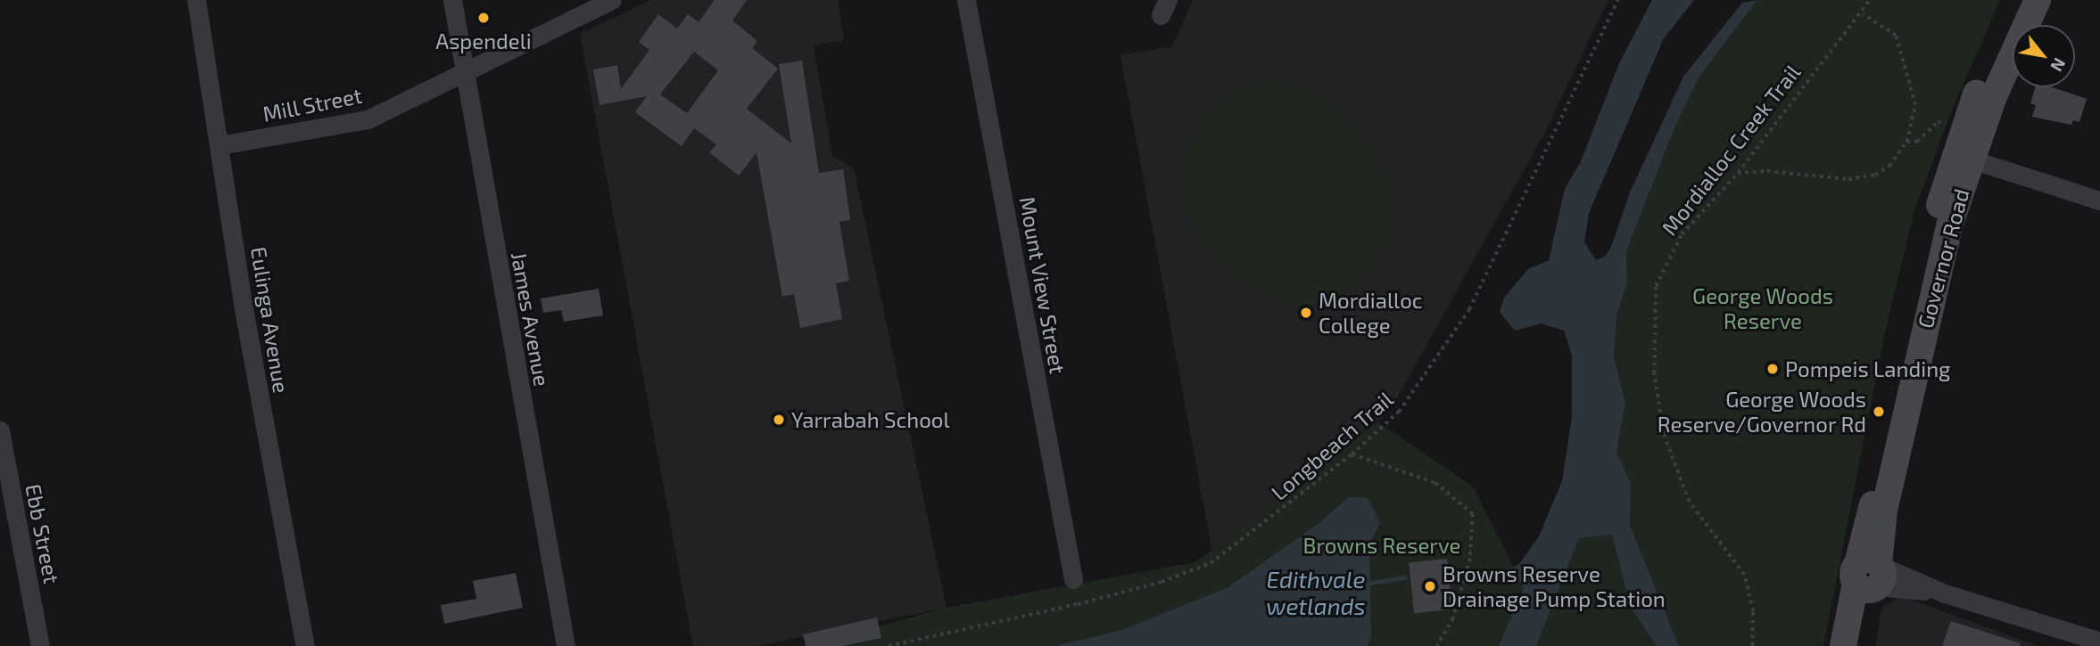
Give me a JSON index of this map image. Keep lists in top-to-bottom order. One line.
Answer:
{"streets":{"street":["Mill Street","Governor Road","Mount View Street","James Avenue","Eulinga Avenue","Ebb Street"],"path":["Mordialloc Creek Trail","Longbeach Trail"]},"crossings":[["Mill Street","James Avenue"],["Mill Street","Eulinga Avenue"]],"water":["Edithvale wetlands"],"parks":["George Woods Reserve","Browns Reserve"],"places":["Aspendeli","Mordialloc College","Pompeis Landing","George Woods Reserve/Governor Rd","Yarrabah School","Browns Reserve Drainage Pump Station"],"north":"bottom right"}
